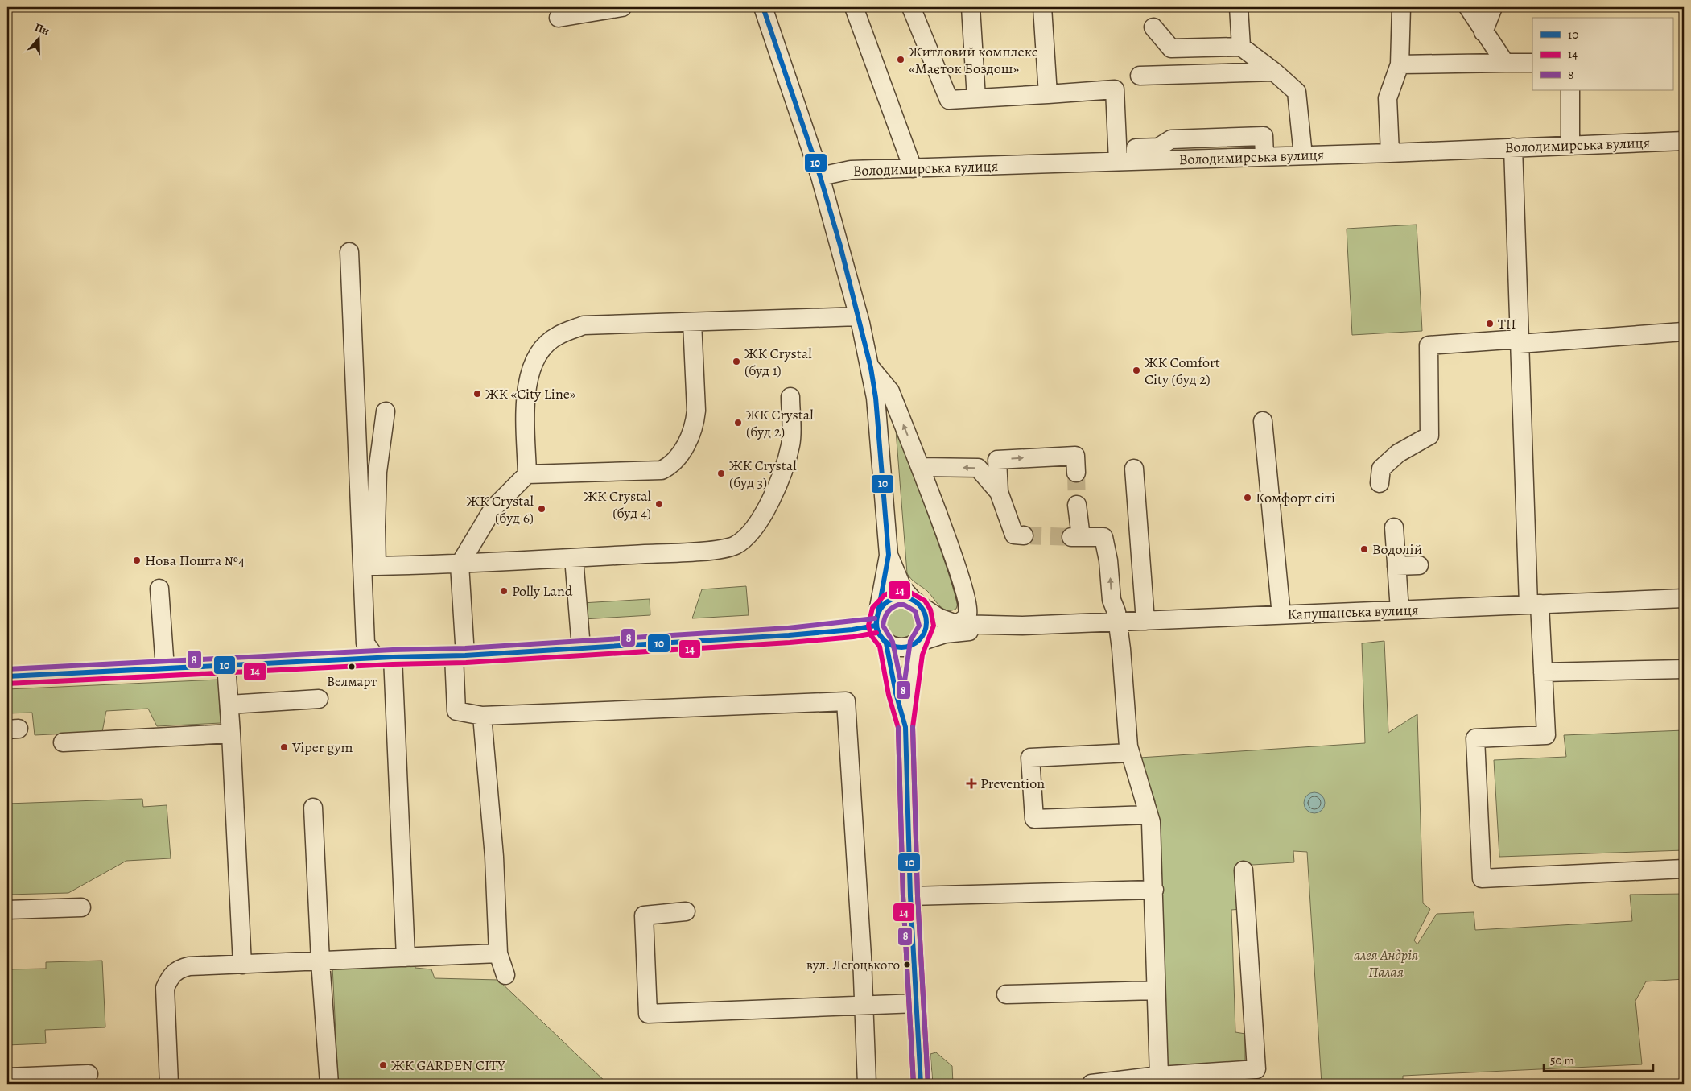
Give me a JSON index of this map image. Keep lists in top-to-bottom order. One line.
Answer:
{"streets":{"street":["Володимирська вулиця","Капушанська вулиця"]},"parks":["алея Андрія Палая"],"places":{"other":["Житловий комплекс «Маєток Боздош»","ТП","ЖК Crystal (буд 1)","ЖК Comfort City (буд 2)","ЖК «City Line»","ЖК Crystal (буд 2)","ЖК Crystal (буд 3)","Комфорт сіті","ЖК Crystal (буд 4)","ЖК Crystal (буд 6)","Водолій","Нова Пошта №4","Polly Land","Велмарт","Viper gym","вул. Легоцького","ЖК GARDEN CITY"],"health":["Prevention"]},"lines":["transit line 10","transit line 14","transit line 8"],"legend":["10","14","8"],"scale_bar":"50 m","north":"top"}
